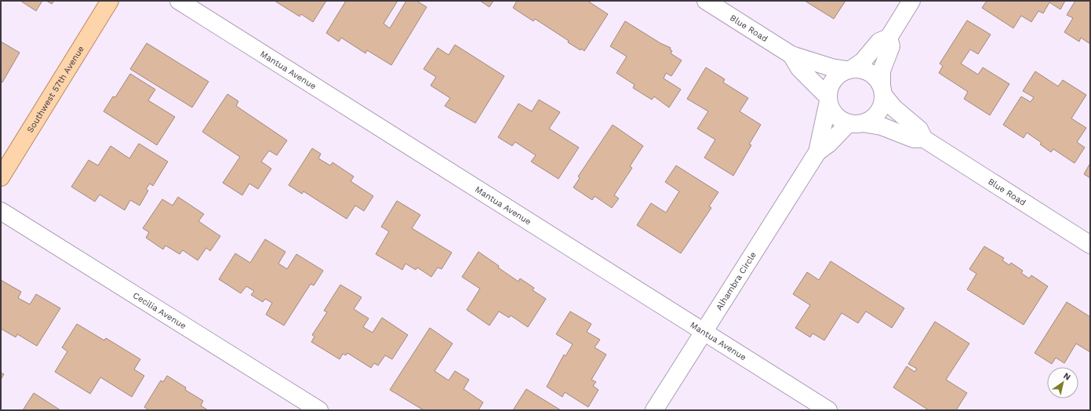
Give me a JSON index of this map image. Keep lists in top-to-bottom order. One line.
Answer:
{"streets":{"main road":["Southwest 57th Avenue"],"street":["Blue Road","Mantua Avenue","Alhambra Circle","Cecilia Avenue"]},"crossings":[["Blue Road","Alhambra Circle"],["Mantua Avenue","Alhambra Circle"]],"north":"top right"}
